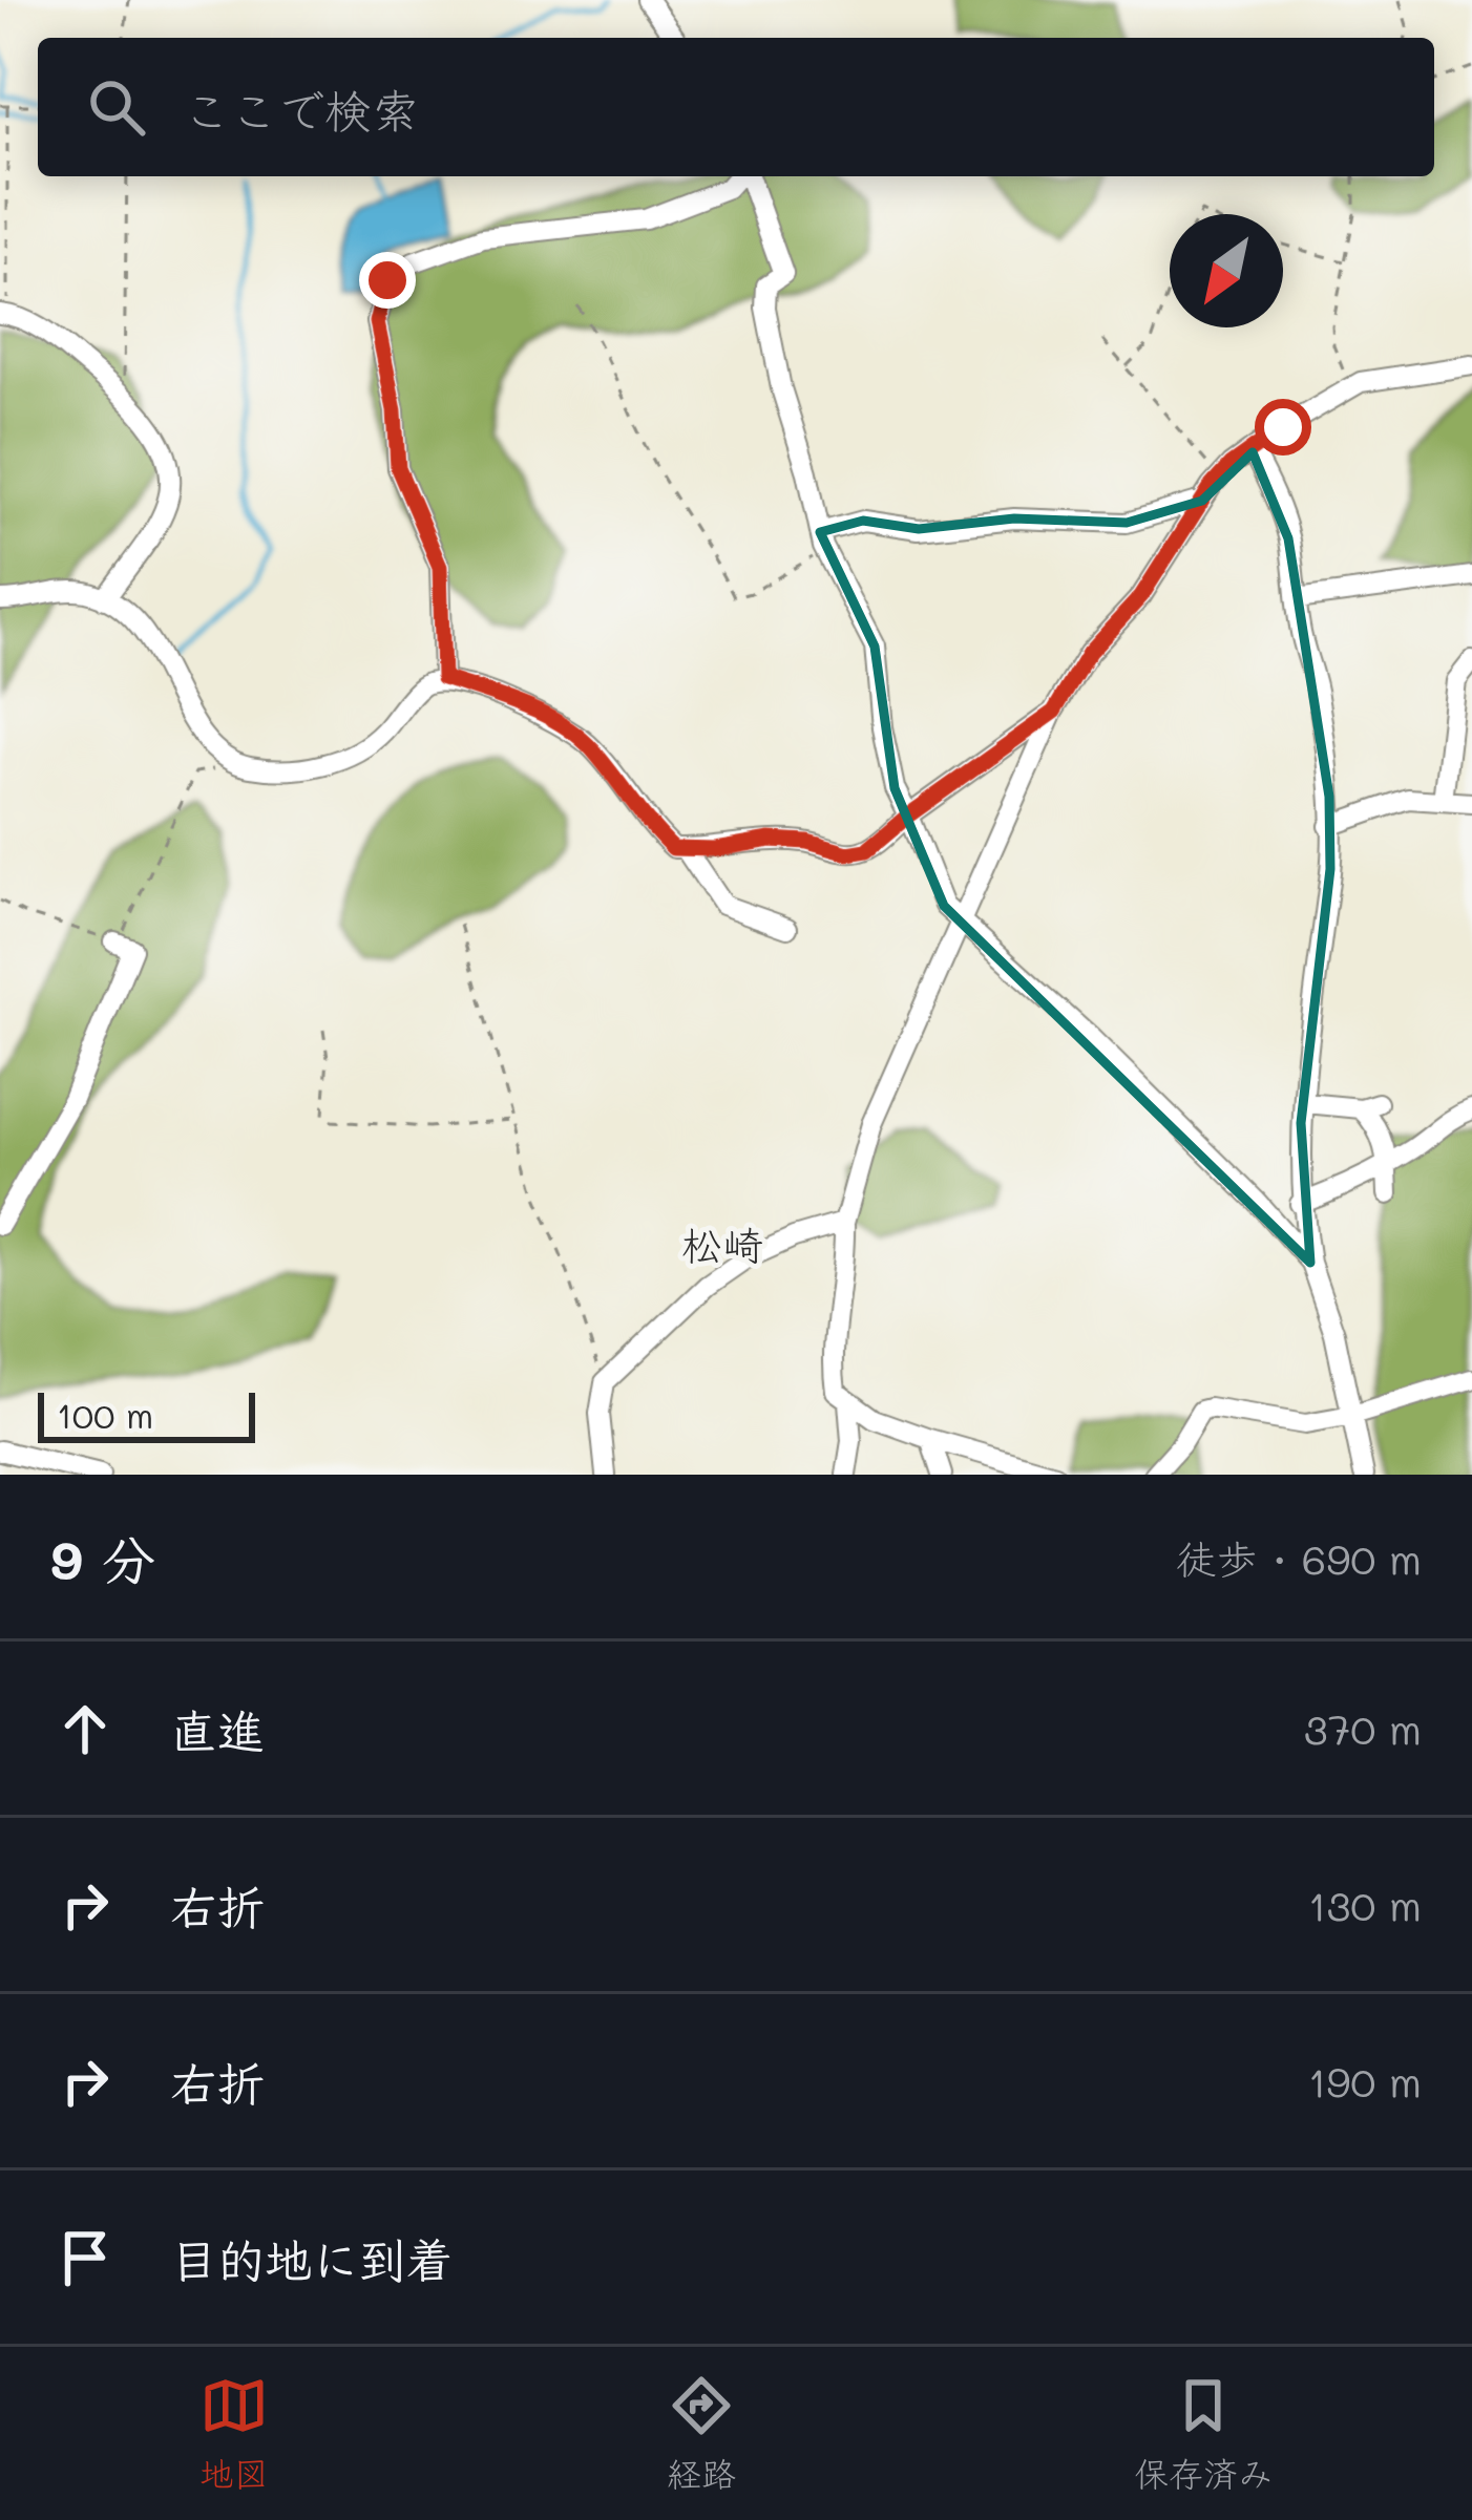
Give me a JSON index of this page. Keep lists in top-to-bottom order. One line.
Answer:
{"districts":["松崎"],"scale_bar":"100 m","north":"bottom left","page":{"search":"ここで検索","scale":"100 m","heading":["9 分","徒歩 · 690 m"],"list":[["直進","370 m"],["右折","130 m"],["右折","190 m"],"目的地に到着"],"nav":["地図","経路","保存済み"]}}
